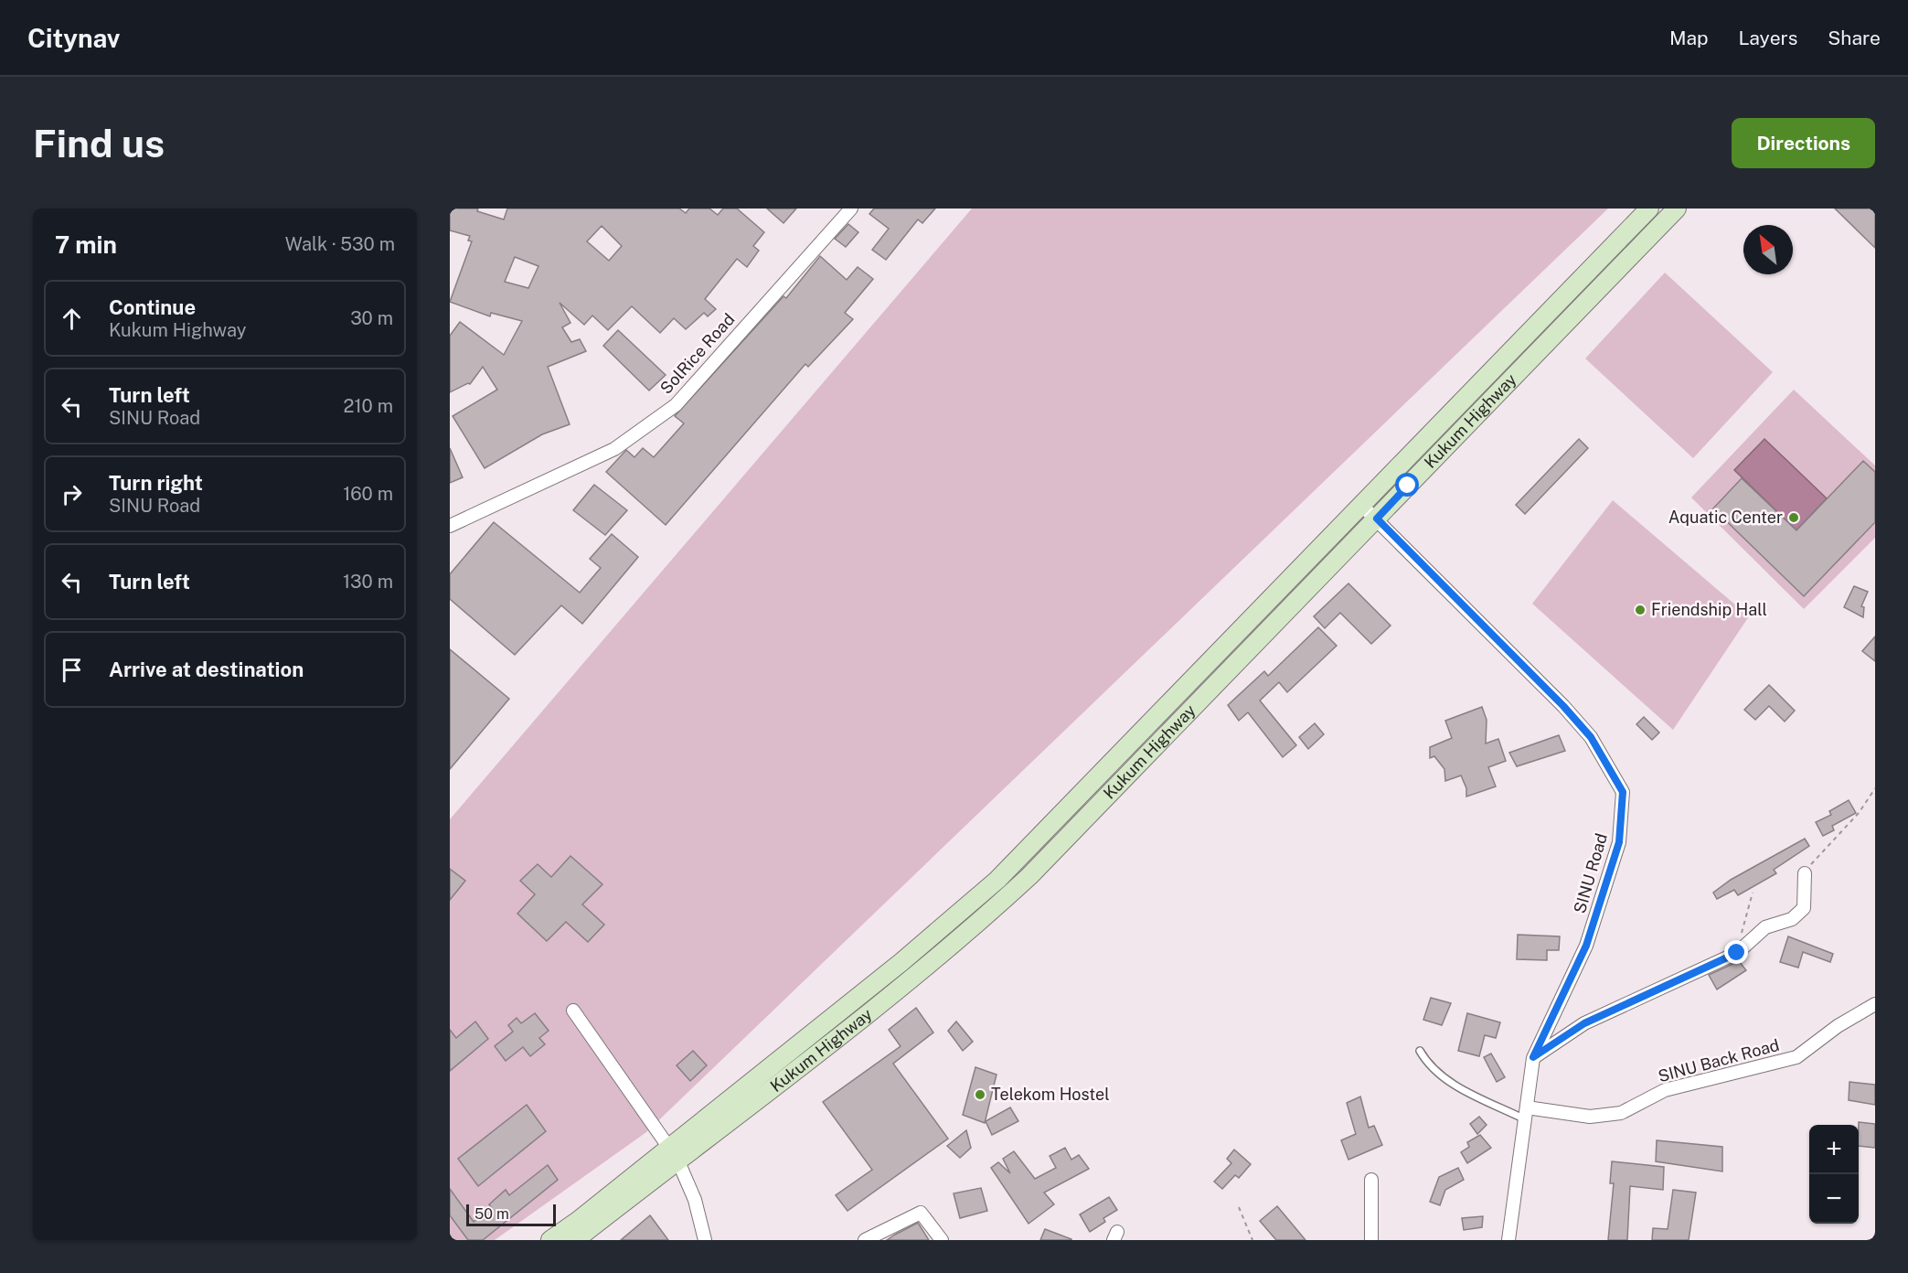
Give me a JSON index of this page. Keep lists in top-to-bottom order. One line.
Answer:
{"streets":{"main road":["Kukum Highway"],"street":["SolRice Road","SINU Road","SINU Back Road"]},"crossings":[["Kukum Highway","SINU Road"],["SINU Road","SINU Back Road"]],"places":["Aquatic Center","Friendship Hall","Telekom Hostel"],"scale_bar":"50 m","north":"top left","page":{"header":"Citynav","nav":["Map","Layers","Share"],"buttons":"Directions","title":"Find us","heading":["7 min","Walk · 530 m"],"list":[["Continue","Kukum Highway","30 m"],["Turn left","SINU Road","210 m"],["Turn right","SINU Road","160 m"],["Turn left","130 m"],"Arrive at destination"],"map_buttons":["+","−"],"scale":"50 m"}}
